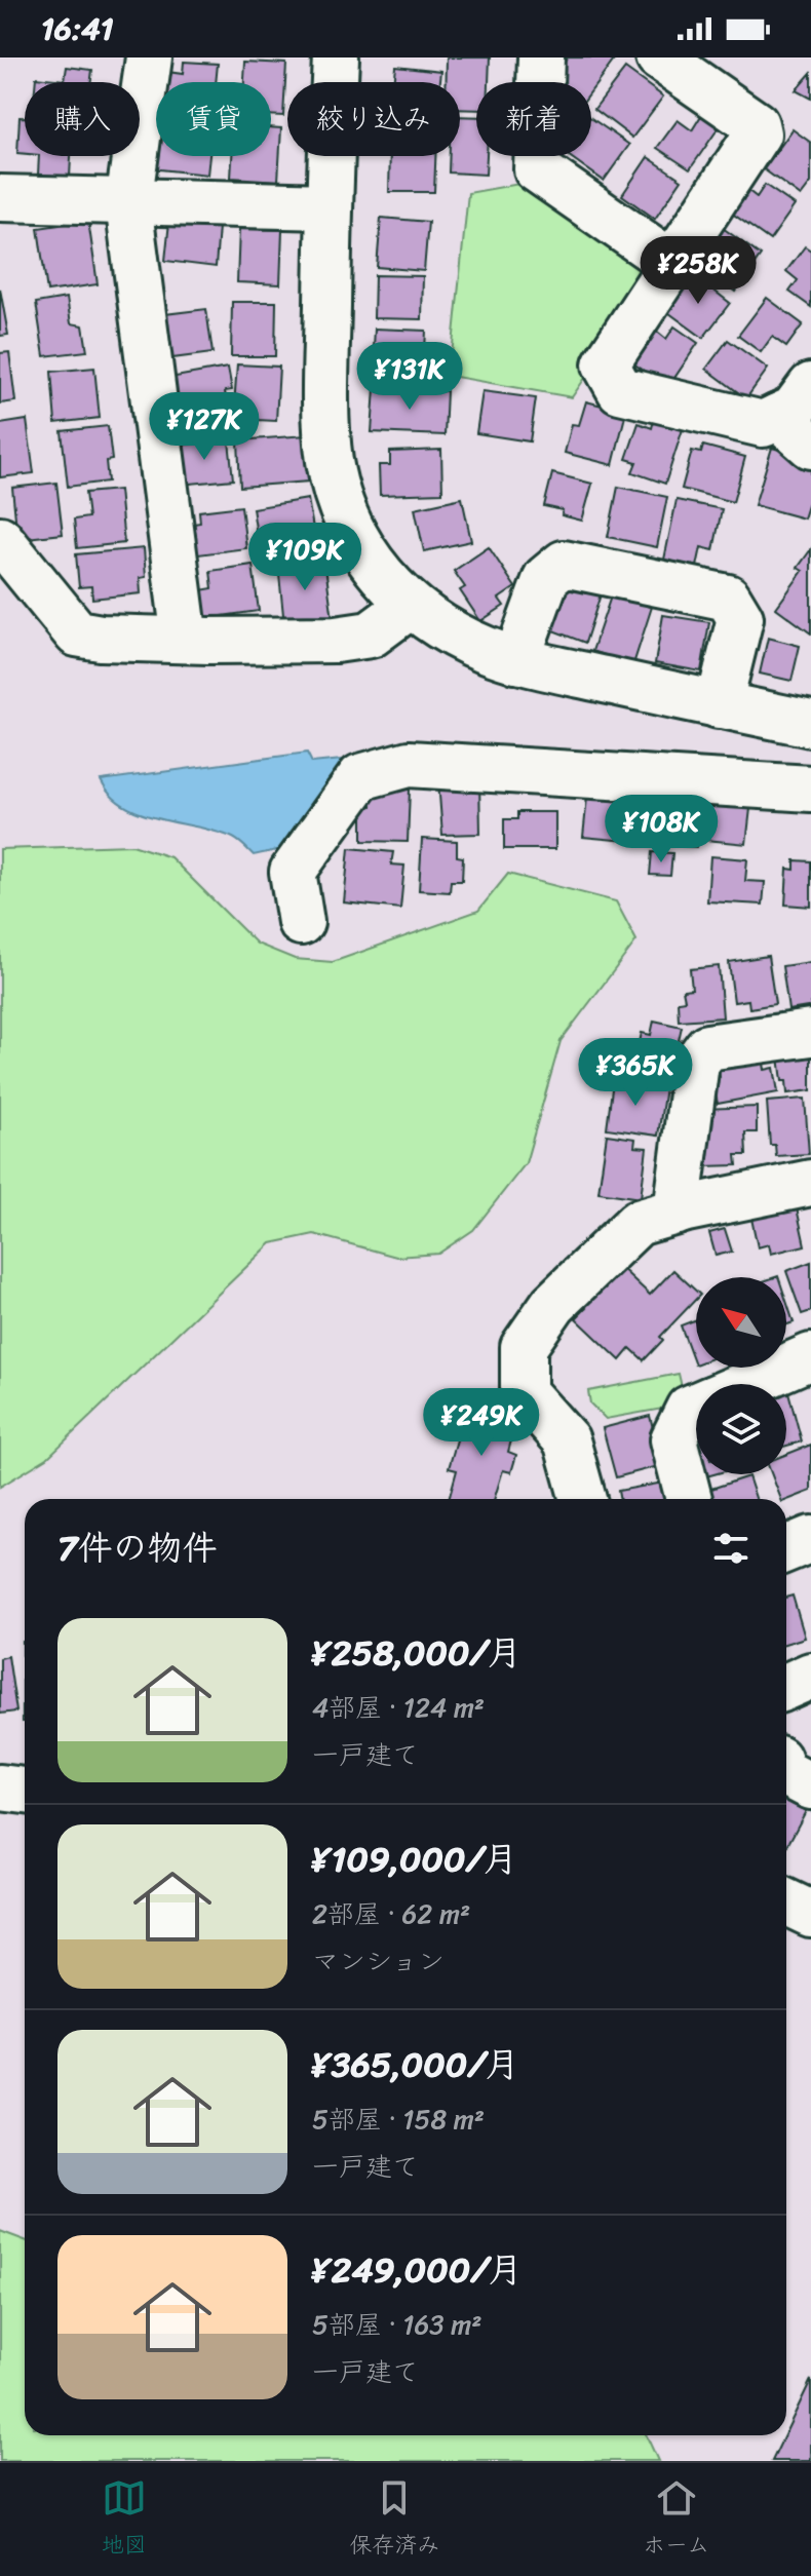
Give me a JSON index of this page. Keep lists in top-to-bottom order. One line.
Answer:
{"north":"top left","page":{"status":"16:41","chip":["購入","賃貸","絞り込み","新着"],"price":["¥258K","¥131K","¥127K","¥109K","¥108K","¥365K","¥249K"],"heading":"7件の物件","list":[{"name":"¥258,000/月","note":"4部屋 · 124 m² · 一戸建て"},{"name":"¥109,000/月","note":"2部屋 · 62 m² · マンション"},{"name":"¥365,000/月","note":"5部屋 · 158 m² · 一戸建て"},{"name":"¥249,000/月","note":"5部屋 · 163 m² · 一戸建て"}],"tabs":["地図","保存済み","ホーム"]}}
